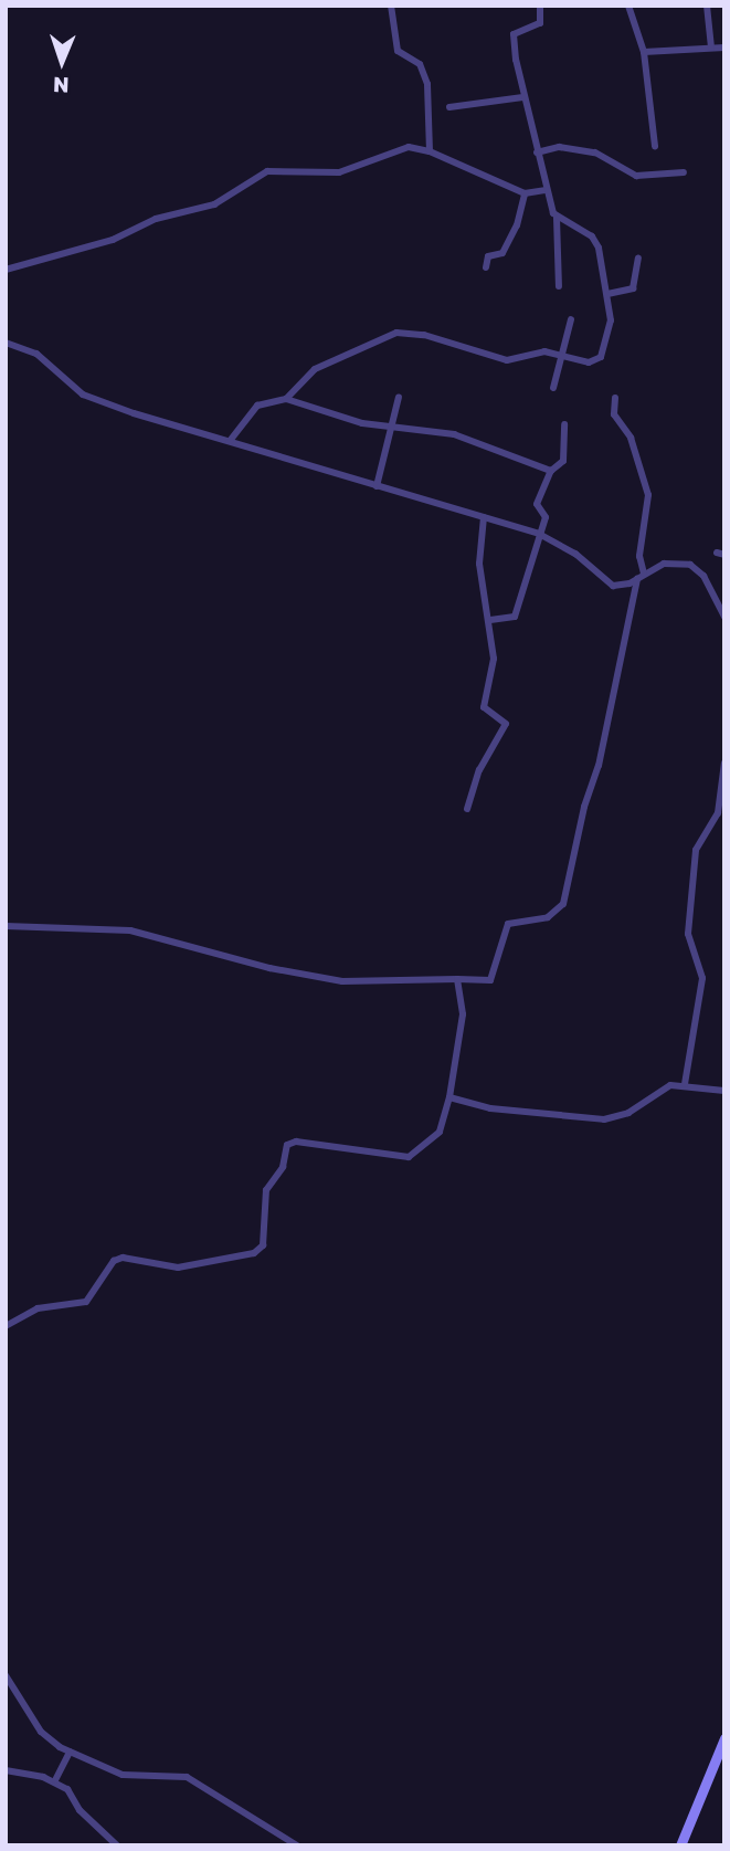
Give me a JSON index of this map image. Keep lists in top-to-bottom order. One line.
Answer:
{"north":"bottom"}
